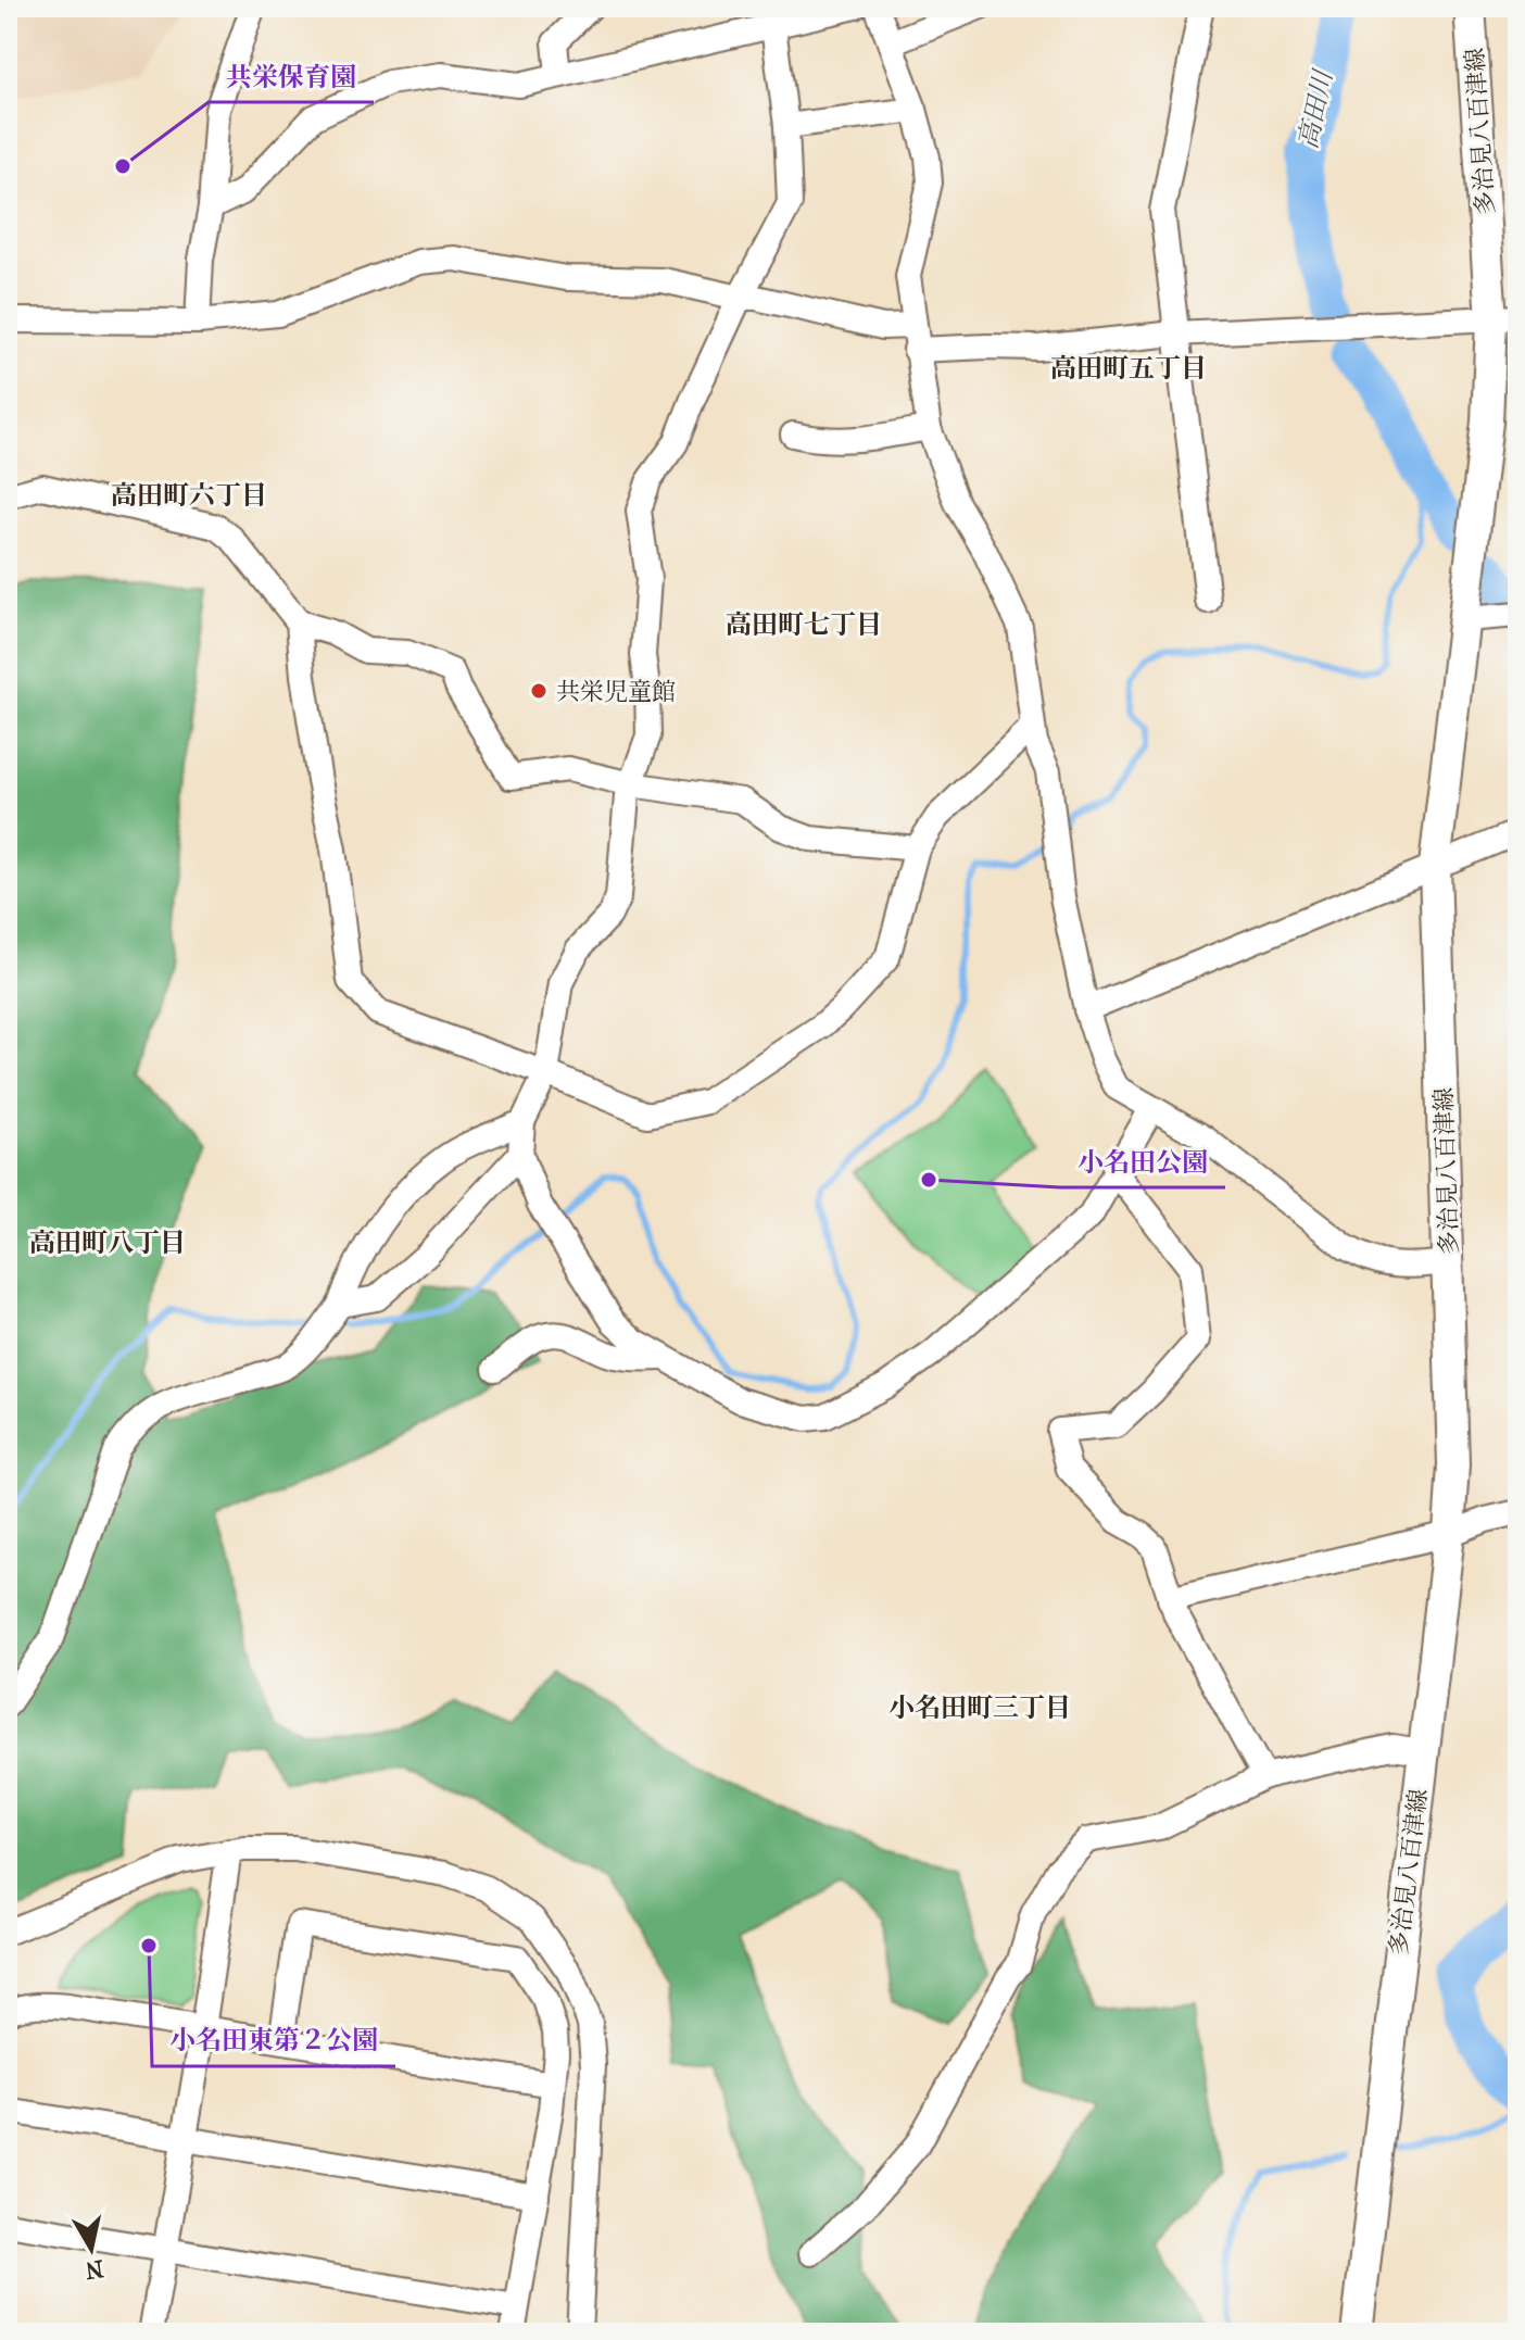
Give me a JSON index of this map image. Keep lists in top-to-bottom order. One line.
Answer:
{"streets":{"main road":["多治見八百津線"]},"districts":["高田町五丁目","高田町六丁目","高田町七丁目","高田町八丁目","小名田町三丁目"],"water":["高田川"],"places":["共栄保育園","共栄児童館","小名田公園","小名田東第２公園"],"north":"bottom"}
